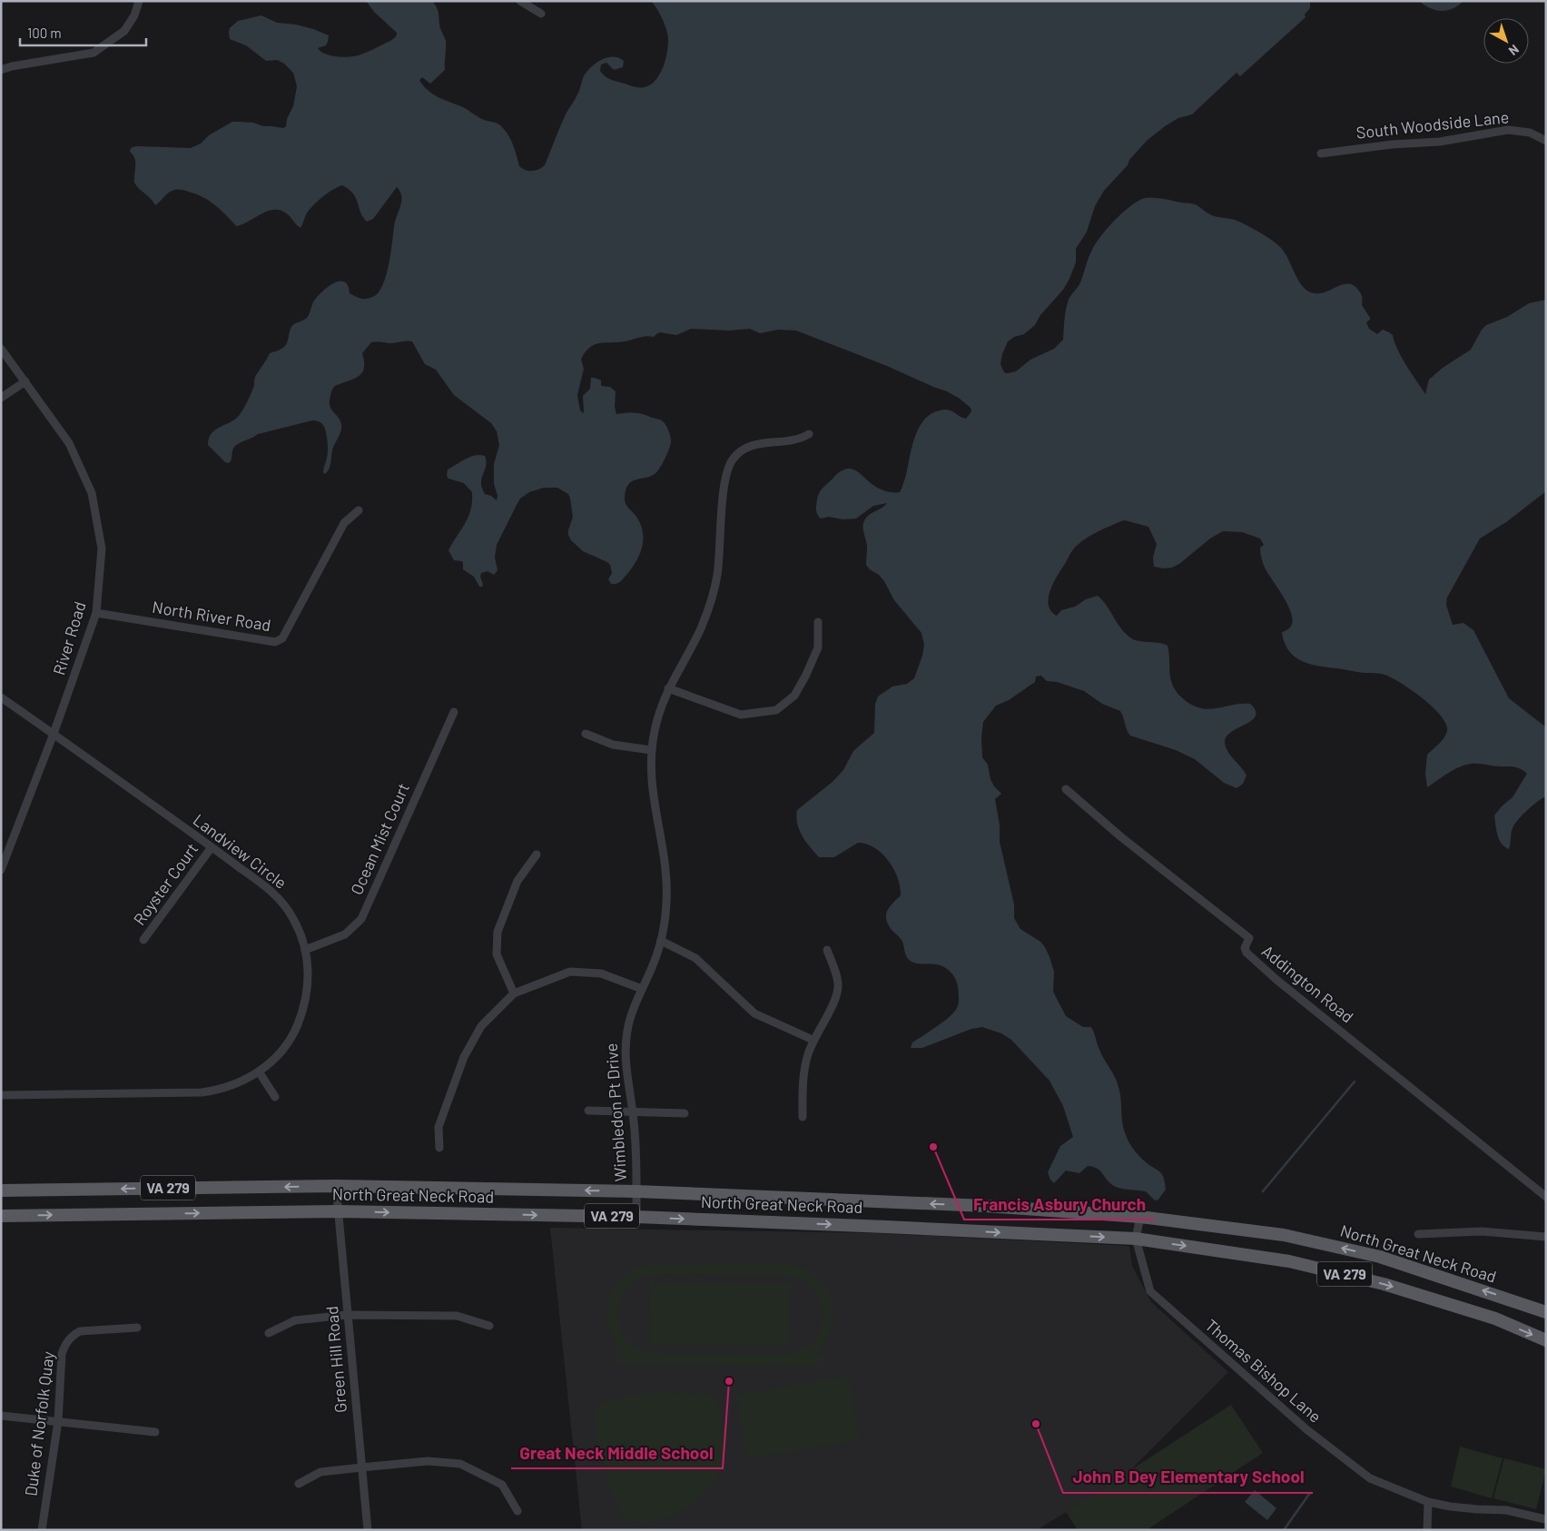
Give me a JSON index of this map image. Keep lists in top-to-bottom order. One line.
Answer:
{"streets":{"main road":["VA 279","North Great Neck Road"],"street":["South Woodside Lane","North River Road","River Road","Ocean Mist Court","Landview Circle","Royster Court","Addington Road","Wimbledon Pt Drive","Green Hill Road","Thomas Bishop Lane","Duke of Norfolk Quay"]},"crossings":[["North River Road","River Road"],["River Road","Landview Circle"],["Ocean Mist Court","Landview Circle"],["Landview Circle","Royster Court"],["Wimbledon Pt Drive","North Great Neck Road"],["North Great Neck Road","Green Hill Road"],["North Great Neck Road","Thomas Bishop Lane"]],"places":["Francis Asbury Church","Great Neck Middle School","John B Dey Elementary School"],"scale_bar":"100 m","north":"bottom right"}
